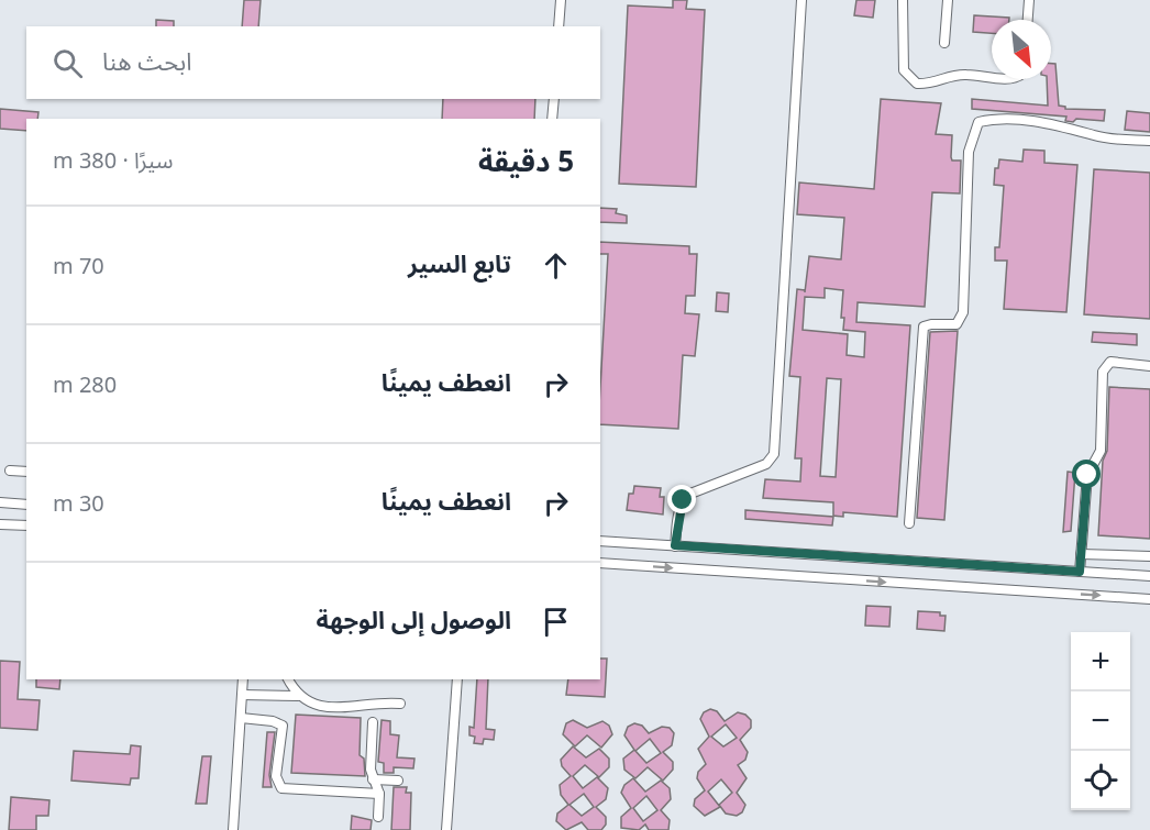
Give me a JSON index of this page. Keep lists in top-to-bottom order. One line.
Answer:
{"north":"bottom right","page":{"search":"ابحث هنا","heading":["5 دقيقة","سيرًا · 380 m"],"list":[["تابع السير","70 m"],["انعطف يمينًا","280 m"],["انعطف يمينًا","30 m"],"الوصول إلى الوجهة"],"map_buttons":["+","−"]}}
